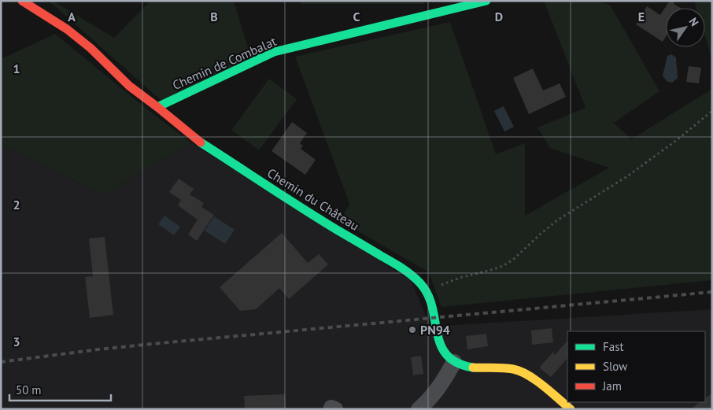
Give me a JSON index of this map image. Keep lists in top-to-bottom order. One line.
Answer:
{"streets":{"street":["Chemin de Combalat","Chemin du Château"]},"crossings":[["Chemin de Combalat","Chemin du Château"]],"places":["PN94"],"legend":["Fast","Slow","Jam"],"scale_bar":"50 m","north":"top right","grid":{"columns":["A","B","C","D","E"],"rows":["1","2","3"]}}
